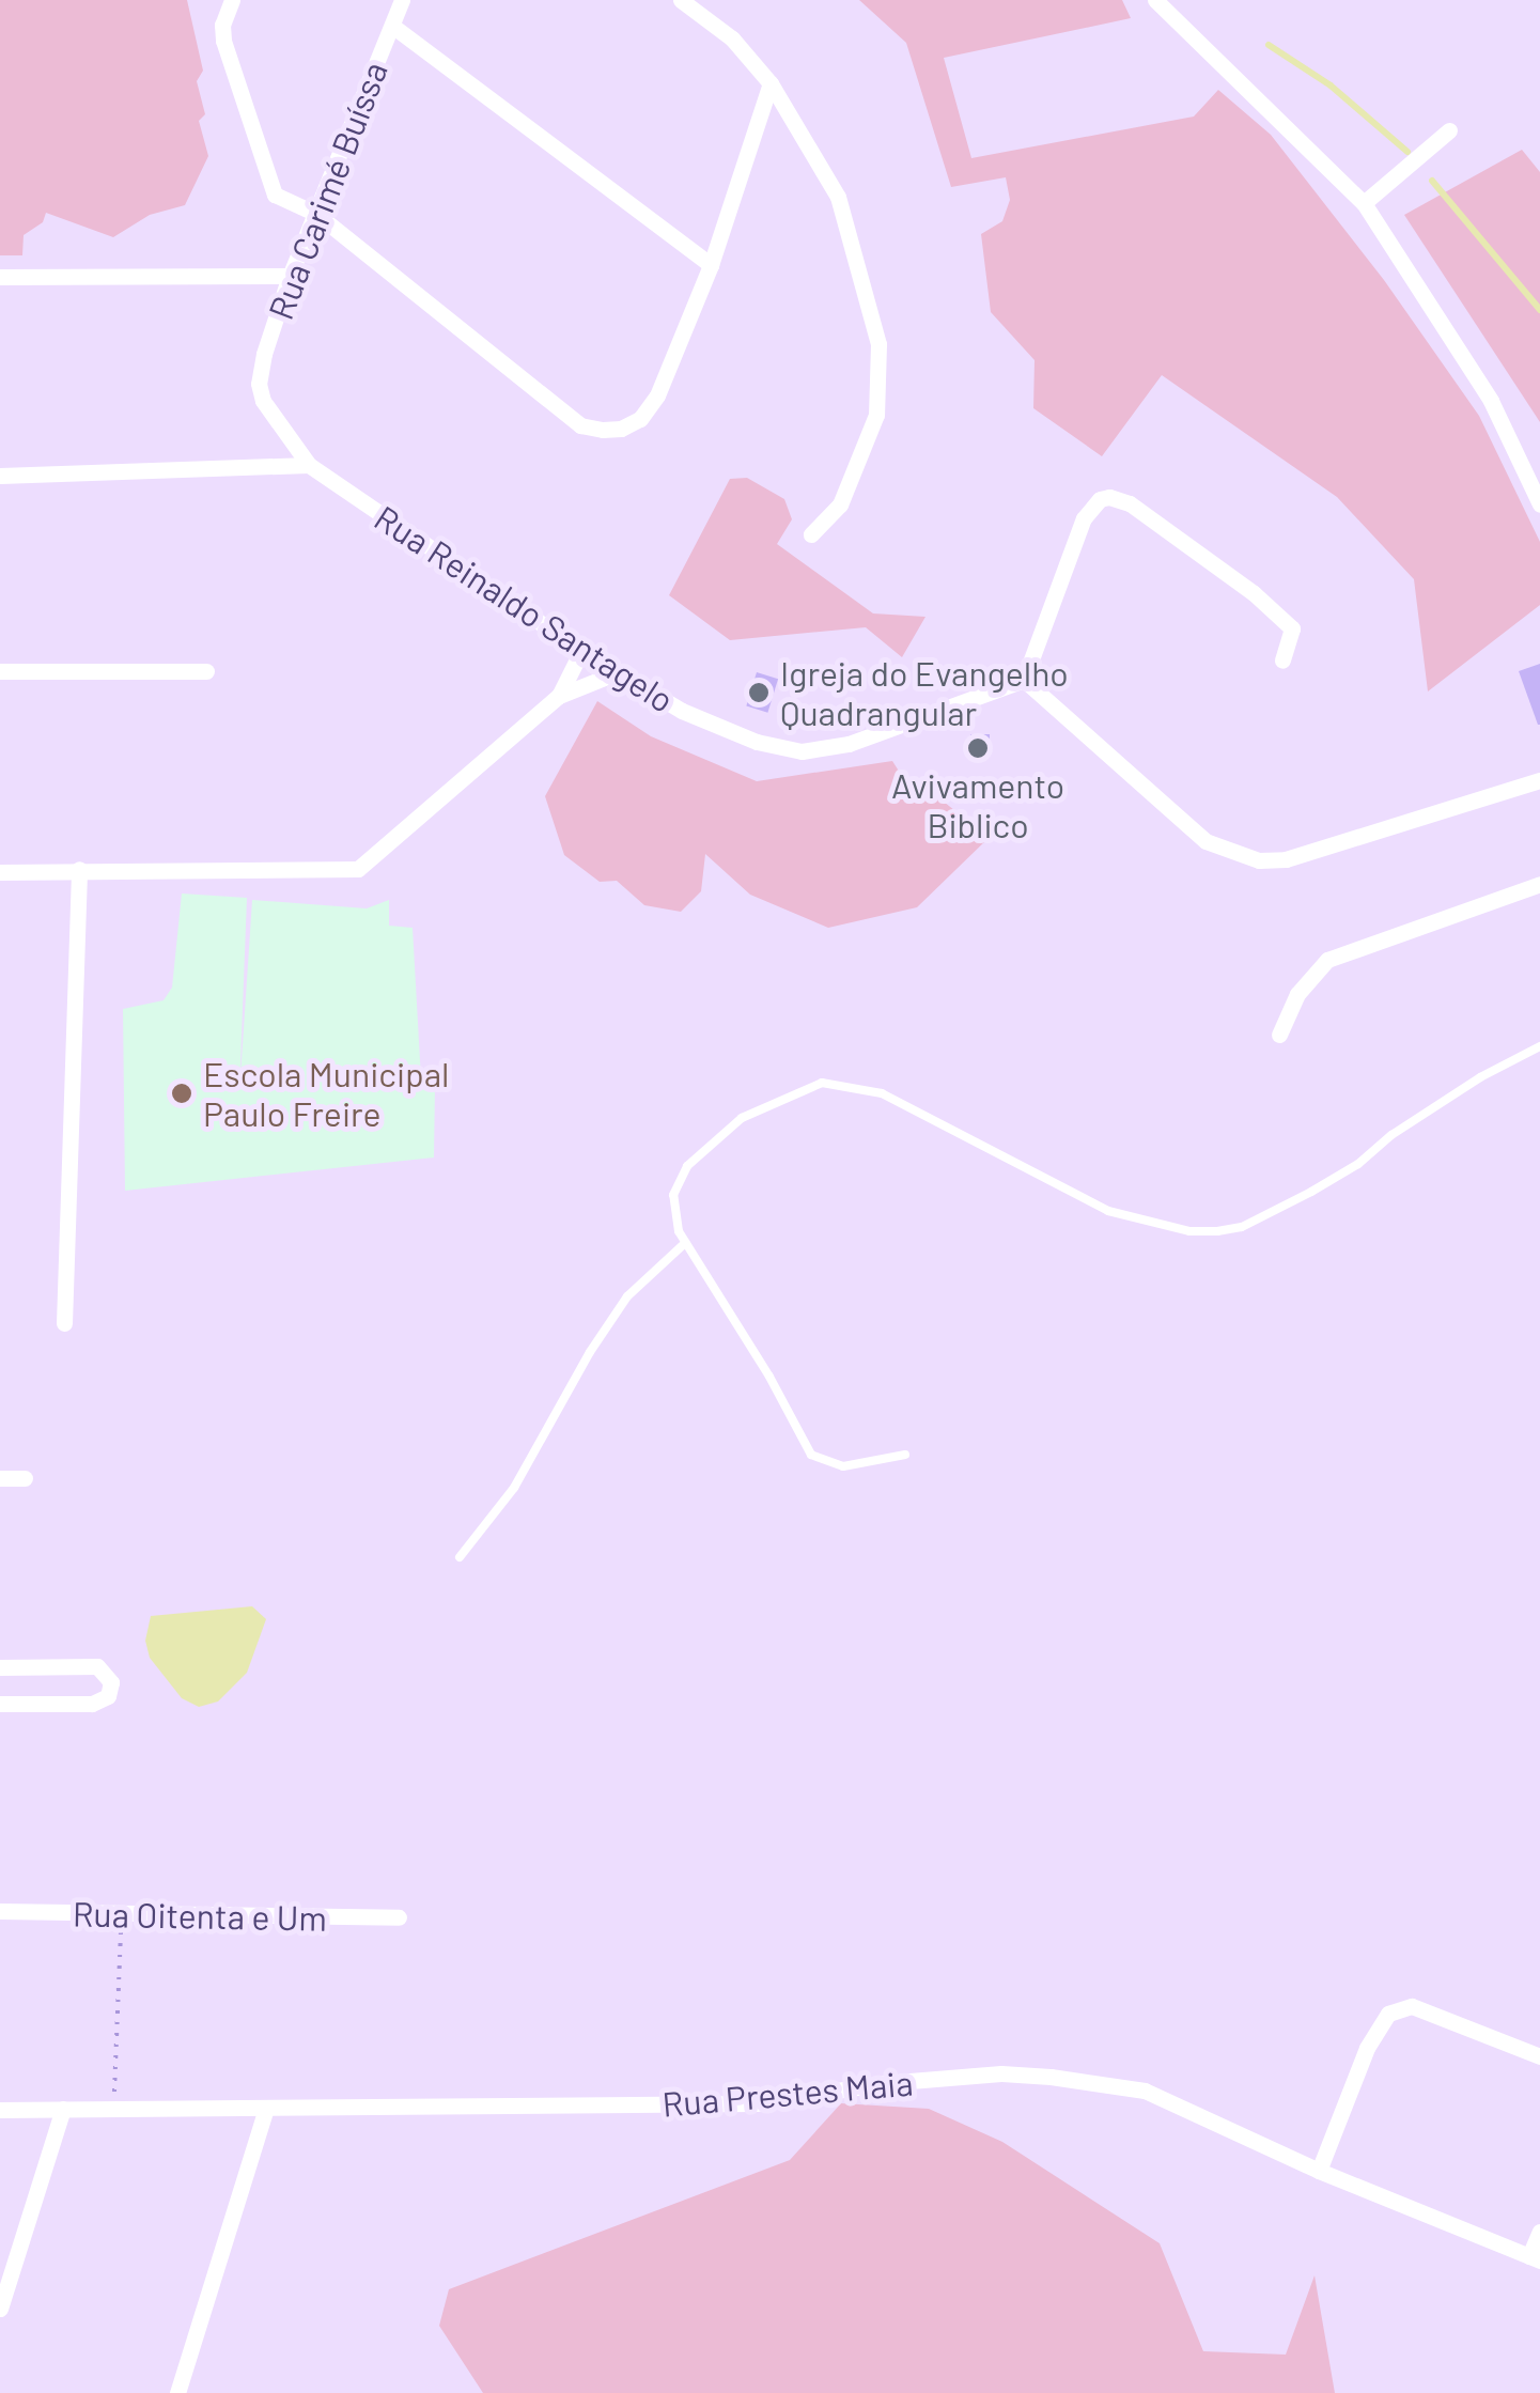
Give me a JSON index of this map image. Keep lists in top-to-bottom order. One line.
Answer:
{"streets":{"street":["Rua Carimé Buíssa","Rua Reinaldo Santagelo","Rua Oitenta e Um","Rua Prestes Maia"]},"crossings":[["Rua Carimé Buíssa","Rua Reinaldo Santagelo"]],"places":["Igreja do Evangelho Quadrangular","Avivamento Biblico","Escola Municipal Paulo Freire"]}
